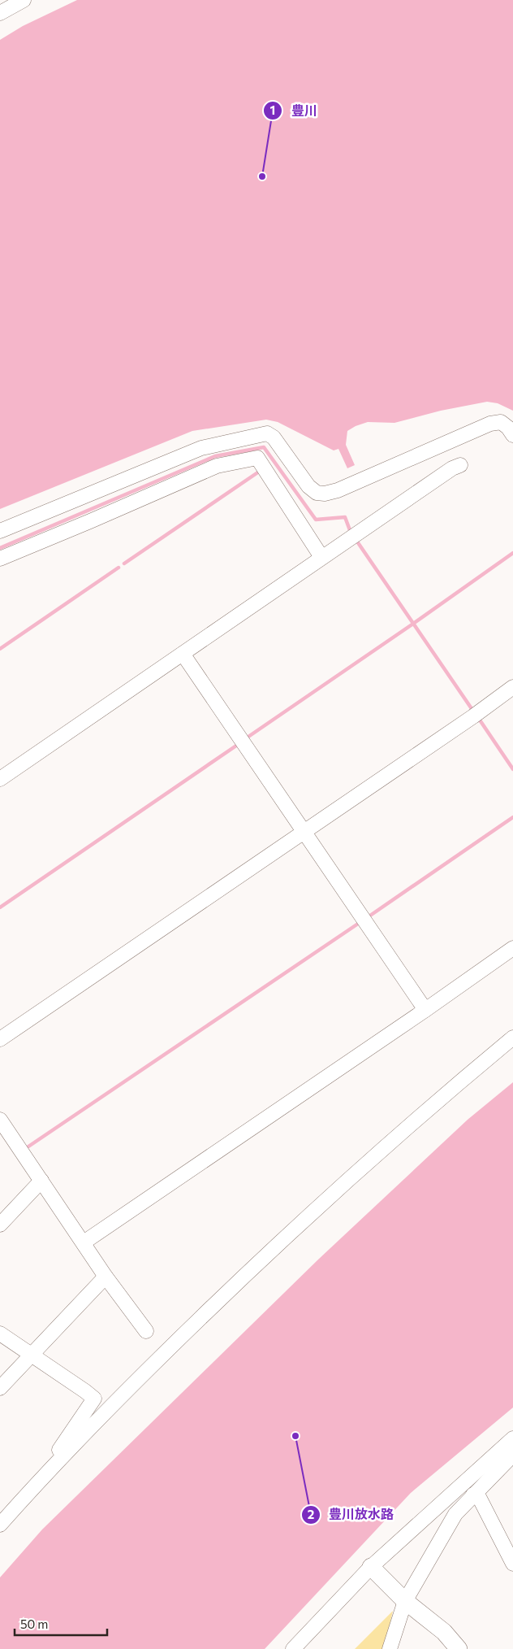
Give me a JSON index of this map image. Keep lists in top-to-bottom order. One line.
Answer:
{"places":["豊川","豊川放水路"],"scale_bar":"50 m"}
